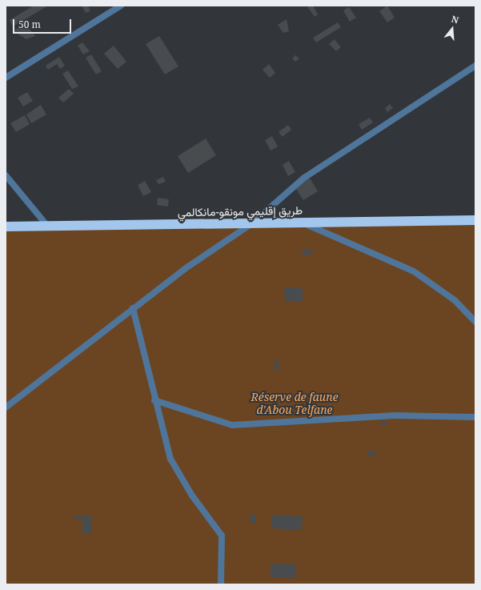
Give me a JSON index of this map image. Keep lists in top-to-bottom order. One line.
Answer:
{"streets":{"highway":["طريق إقليمي مونقو-مانكالمي"]},"parks":["Réserve de faune d'Abou Telfane"],"scale_bar":"50 m","north":"top"}
